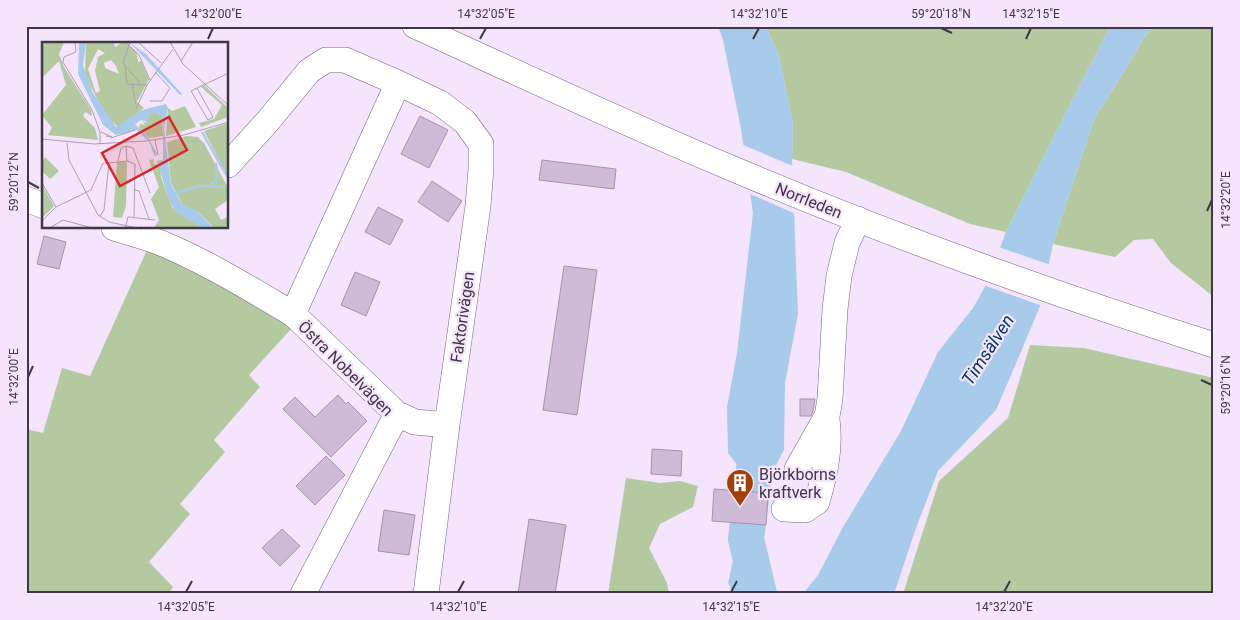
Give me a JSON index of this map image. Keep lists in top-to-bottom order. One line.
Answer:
{"streets":{"street":["Norrleden","Faktorivägen","Östra Nobelvägen"]},"crossings":[["Faktorivägen","Östra Nobelvägen"]],"water":["Timsälven"],"places":{"building":["Björkborns kraftverk"]},"coordinates":["14°32'00\"E","14°32'05\"E","14°32'10\"E","59°20'18\"N","14°32'15\"E","59°20'12\"N","14°32'20\"E","59°20'16\"N"]}
